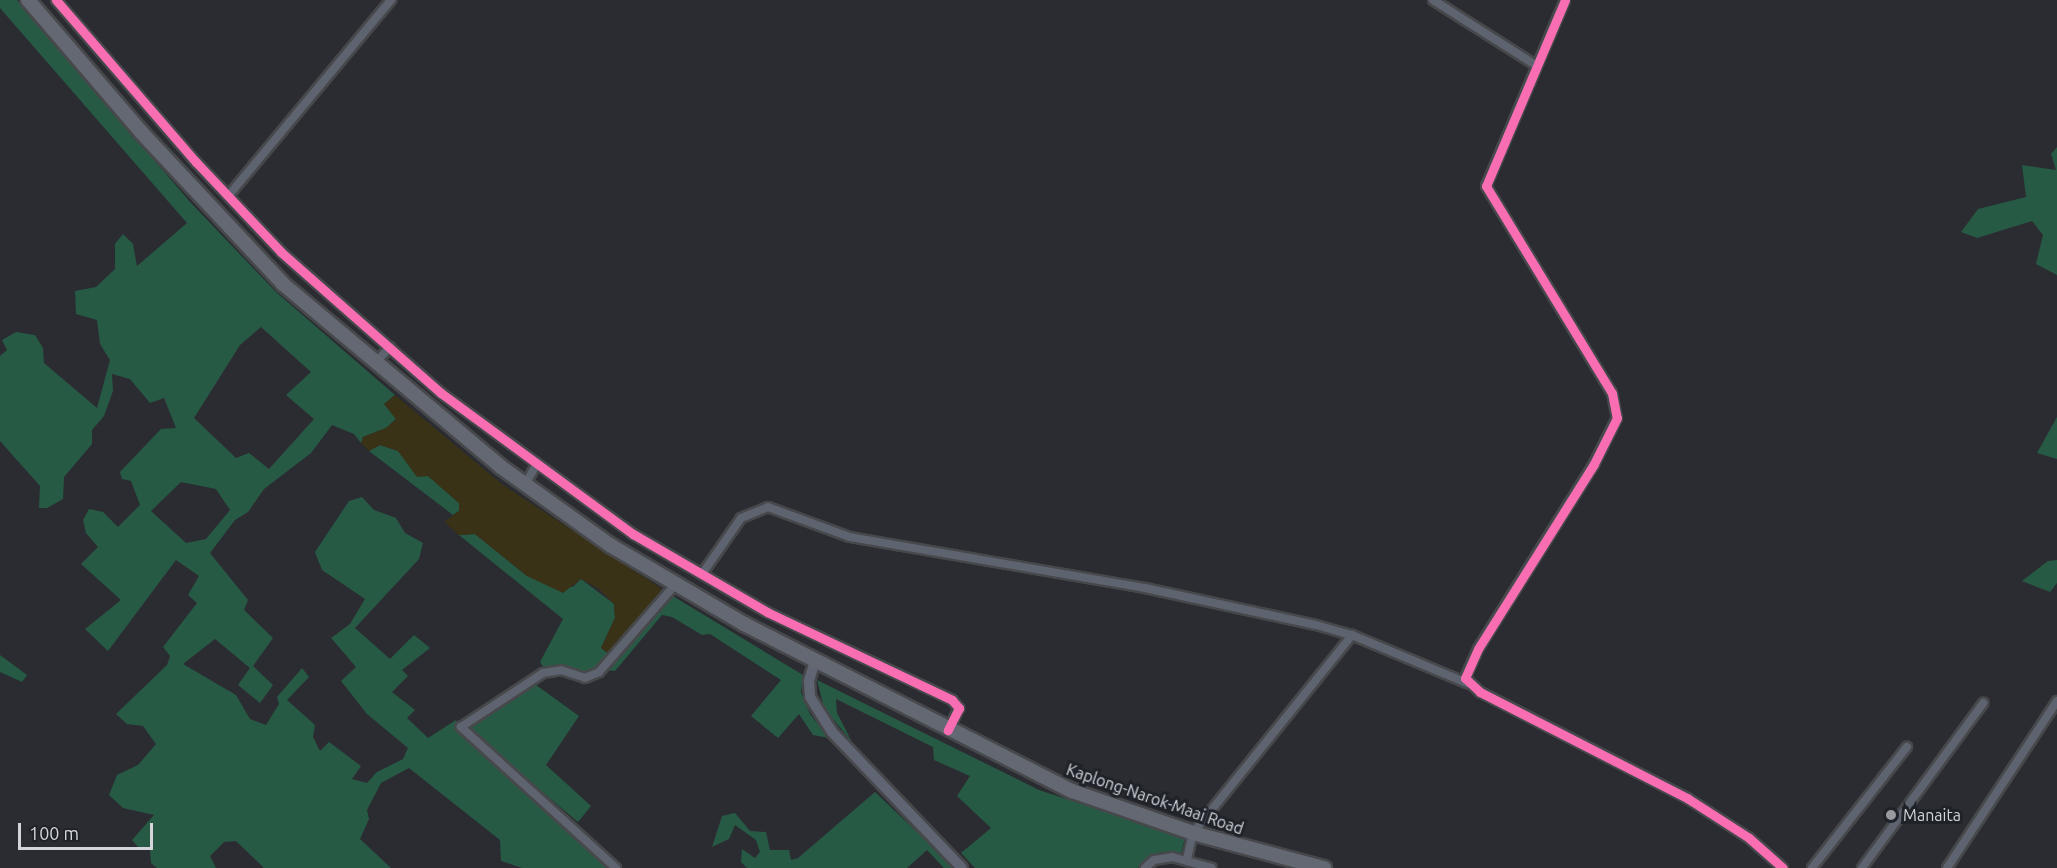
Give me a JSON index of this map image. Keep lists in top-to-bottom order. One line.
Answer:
{"streets":{"highway":["Kaplong-Narok-Maai Road"]},"places":["Manaita"],"scale_bar":"100 m"}
